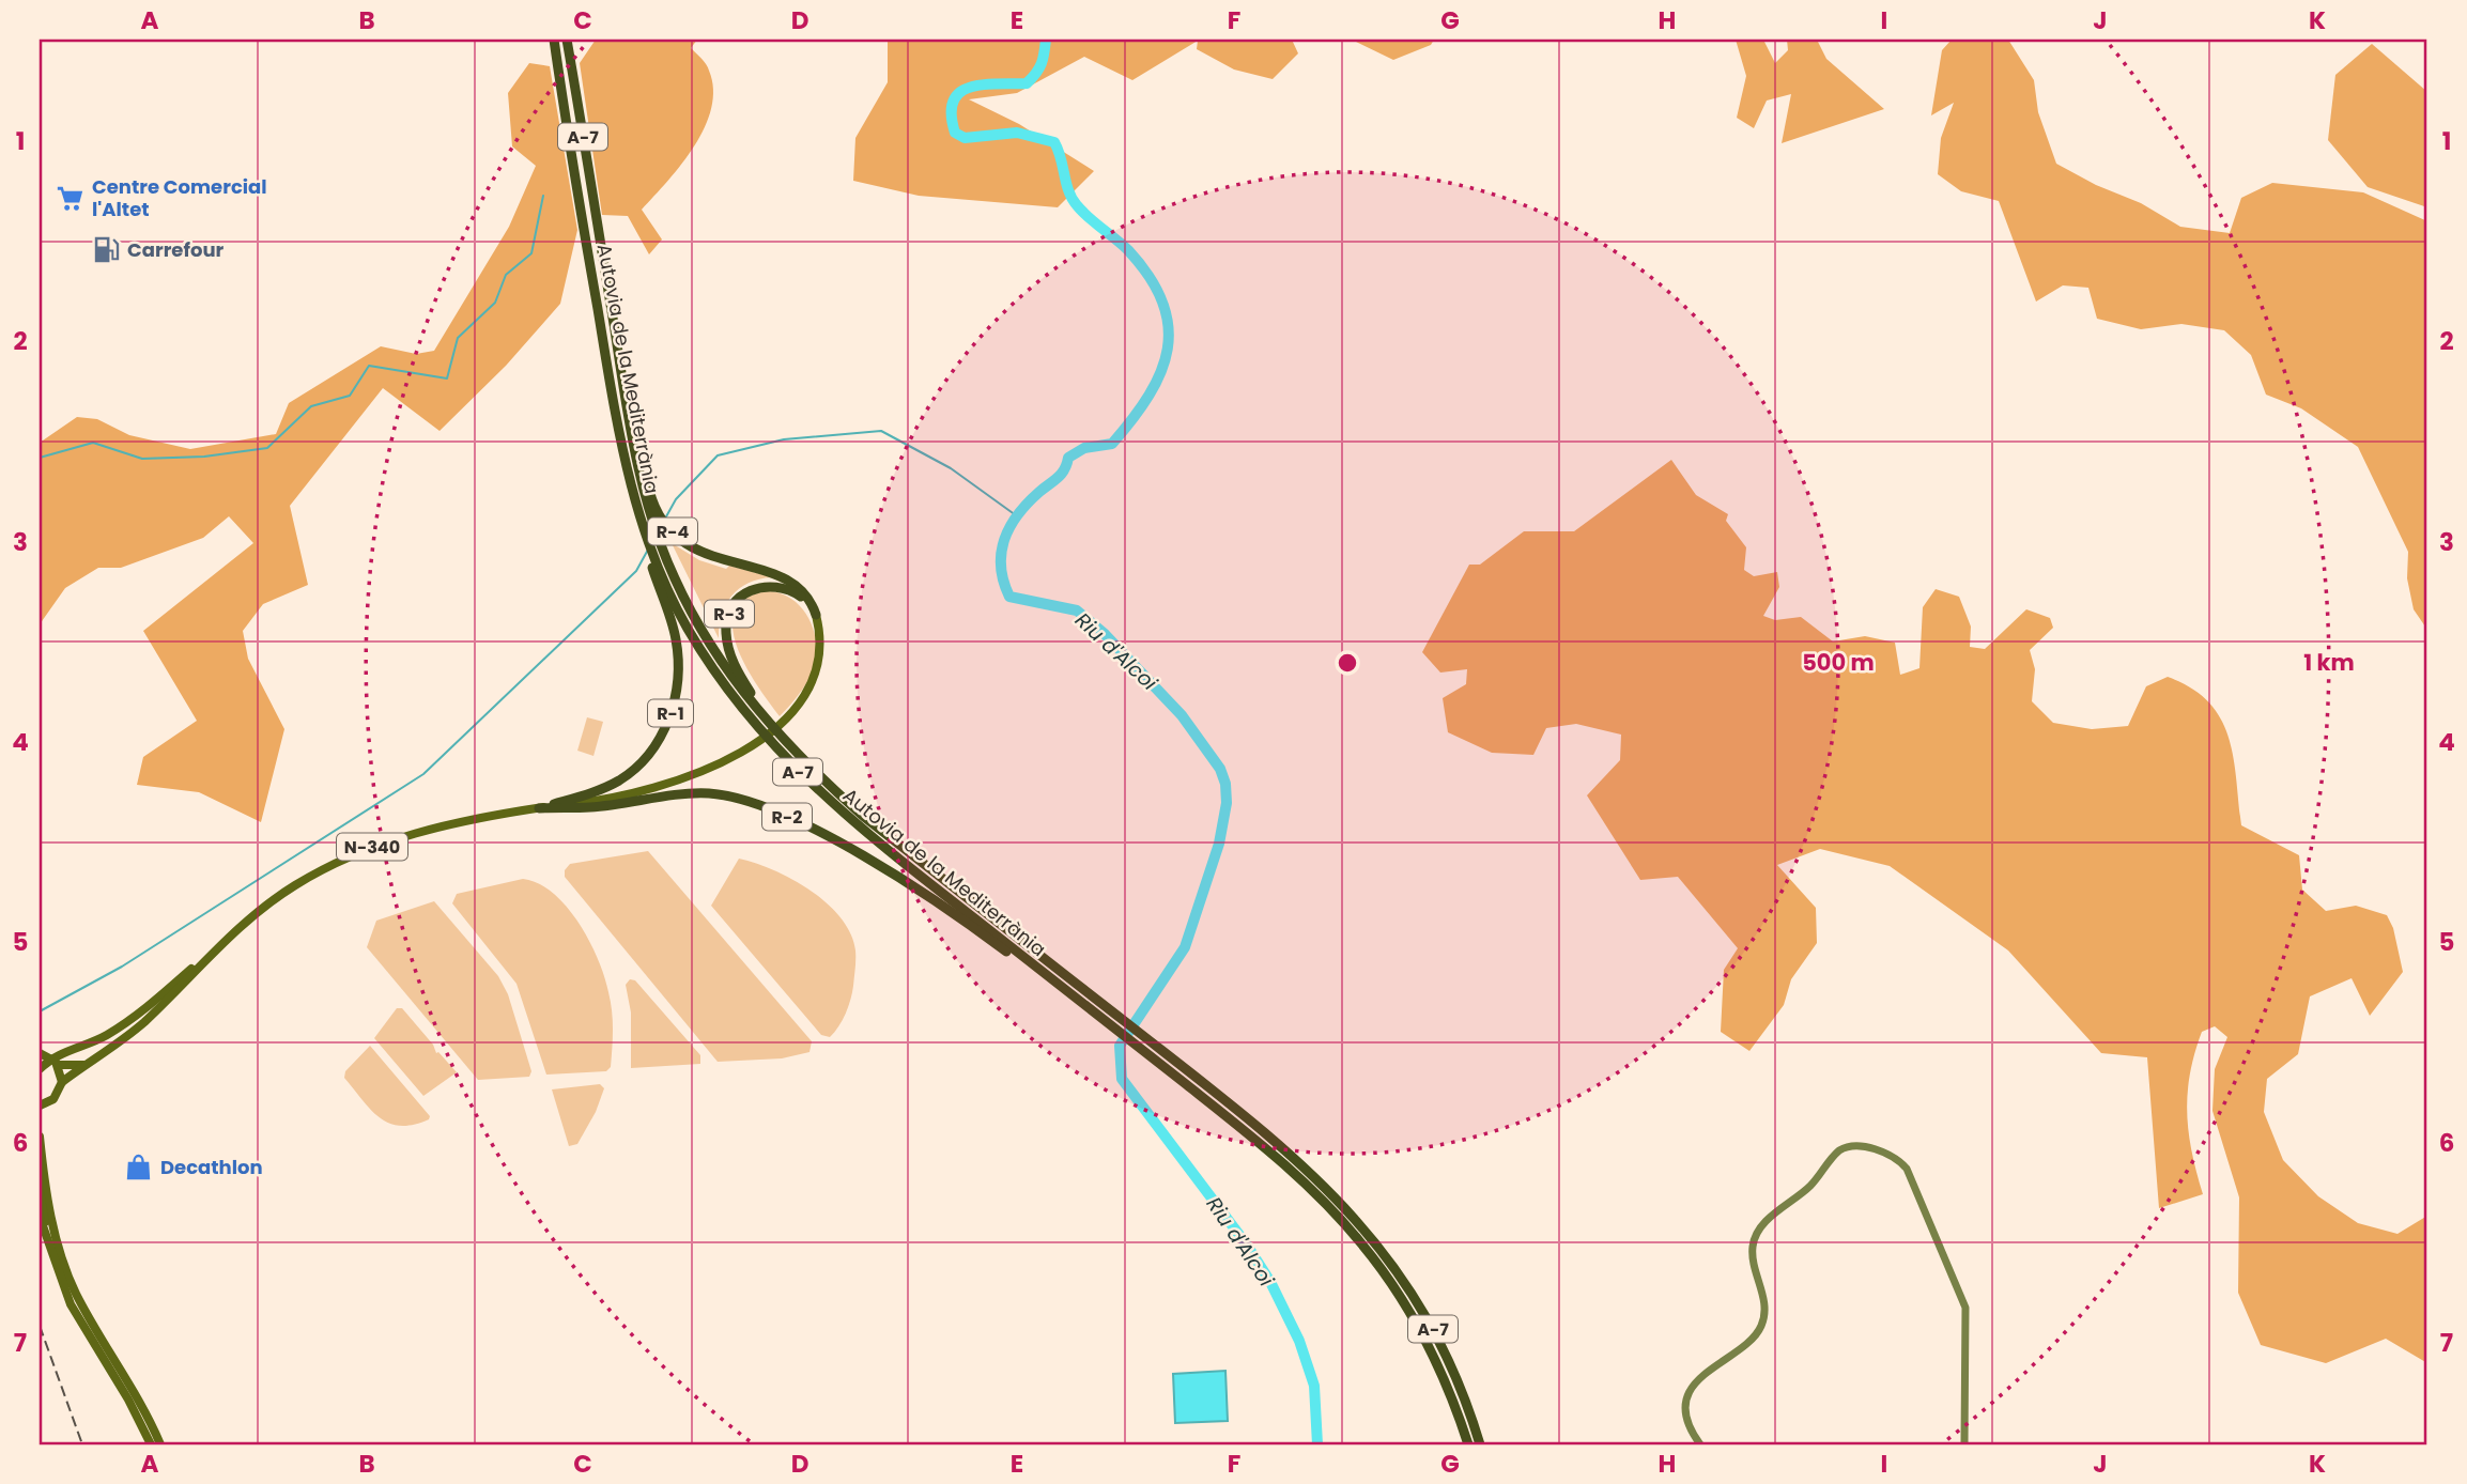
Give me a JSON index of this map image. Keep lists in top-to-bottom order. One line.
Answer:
{"streets":{"highway":["A-7","Autovia de la Mediterrània","R-4","R-3","R-1","R-2"],"main road":["N-340"]},"crossings":[["A-7","R-2"],["Autovia de la Mediterrània","R-4"],["Autovia de la Mediterrània","R-3"],["Autovia de la Mediterrània","R-1"],["Autovia de la Mediterrània","R-2"],["R-4","R-3"],["R-4","N-340"],["R-3","N-340"],["R-1","R-2"],["R-1","N-340"],["R-2","N-340"]],"water":["Riu d'Alcoi"],"places":{"supermarket":["Centre Comercial l'Altet"],"fuel station":["Carrefour"],"shop":["Decathlon"]},"grid":{"columns":["A","B","C","D","E","F","G","H","I","J","K"],"rows":["1","2","3","4","5","6","7"]},"rings":["500 m","1 km"]}
